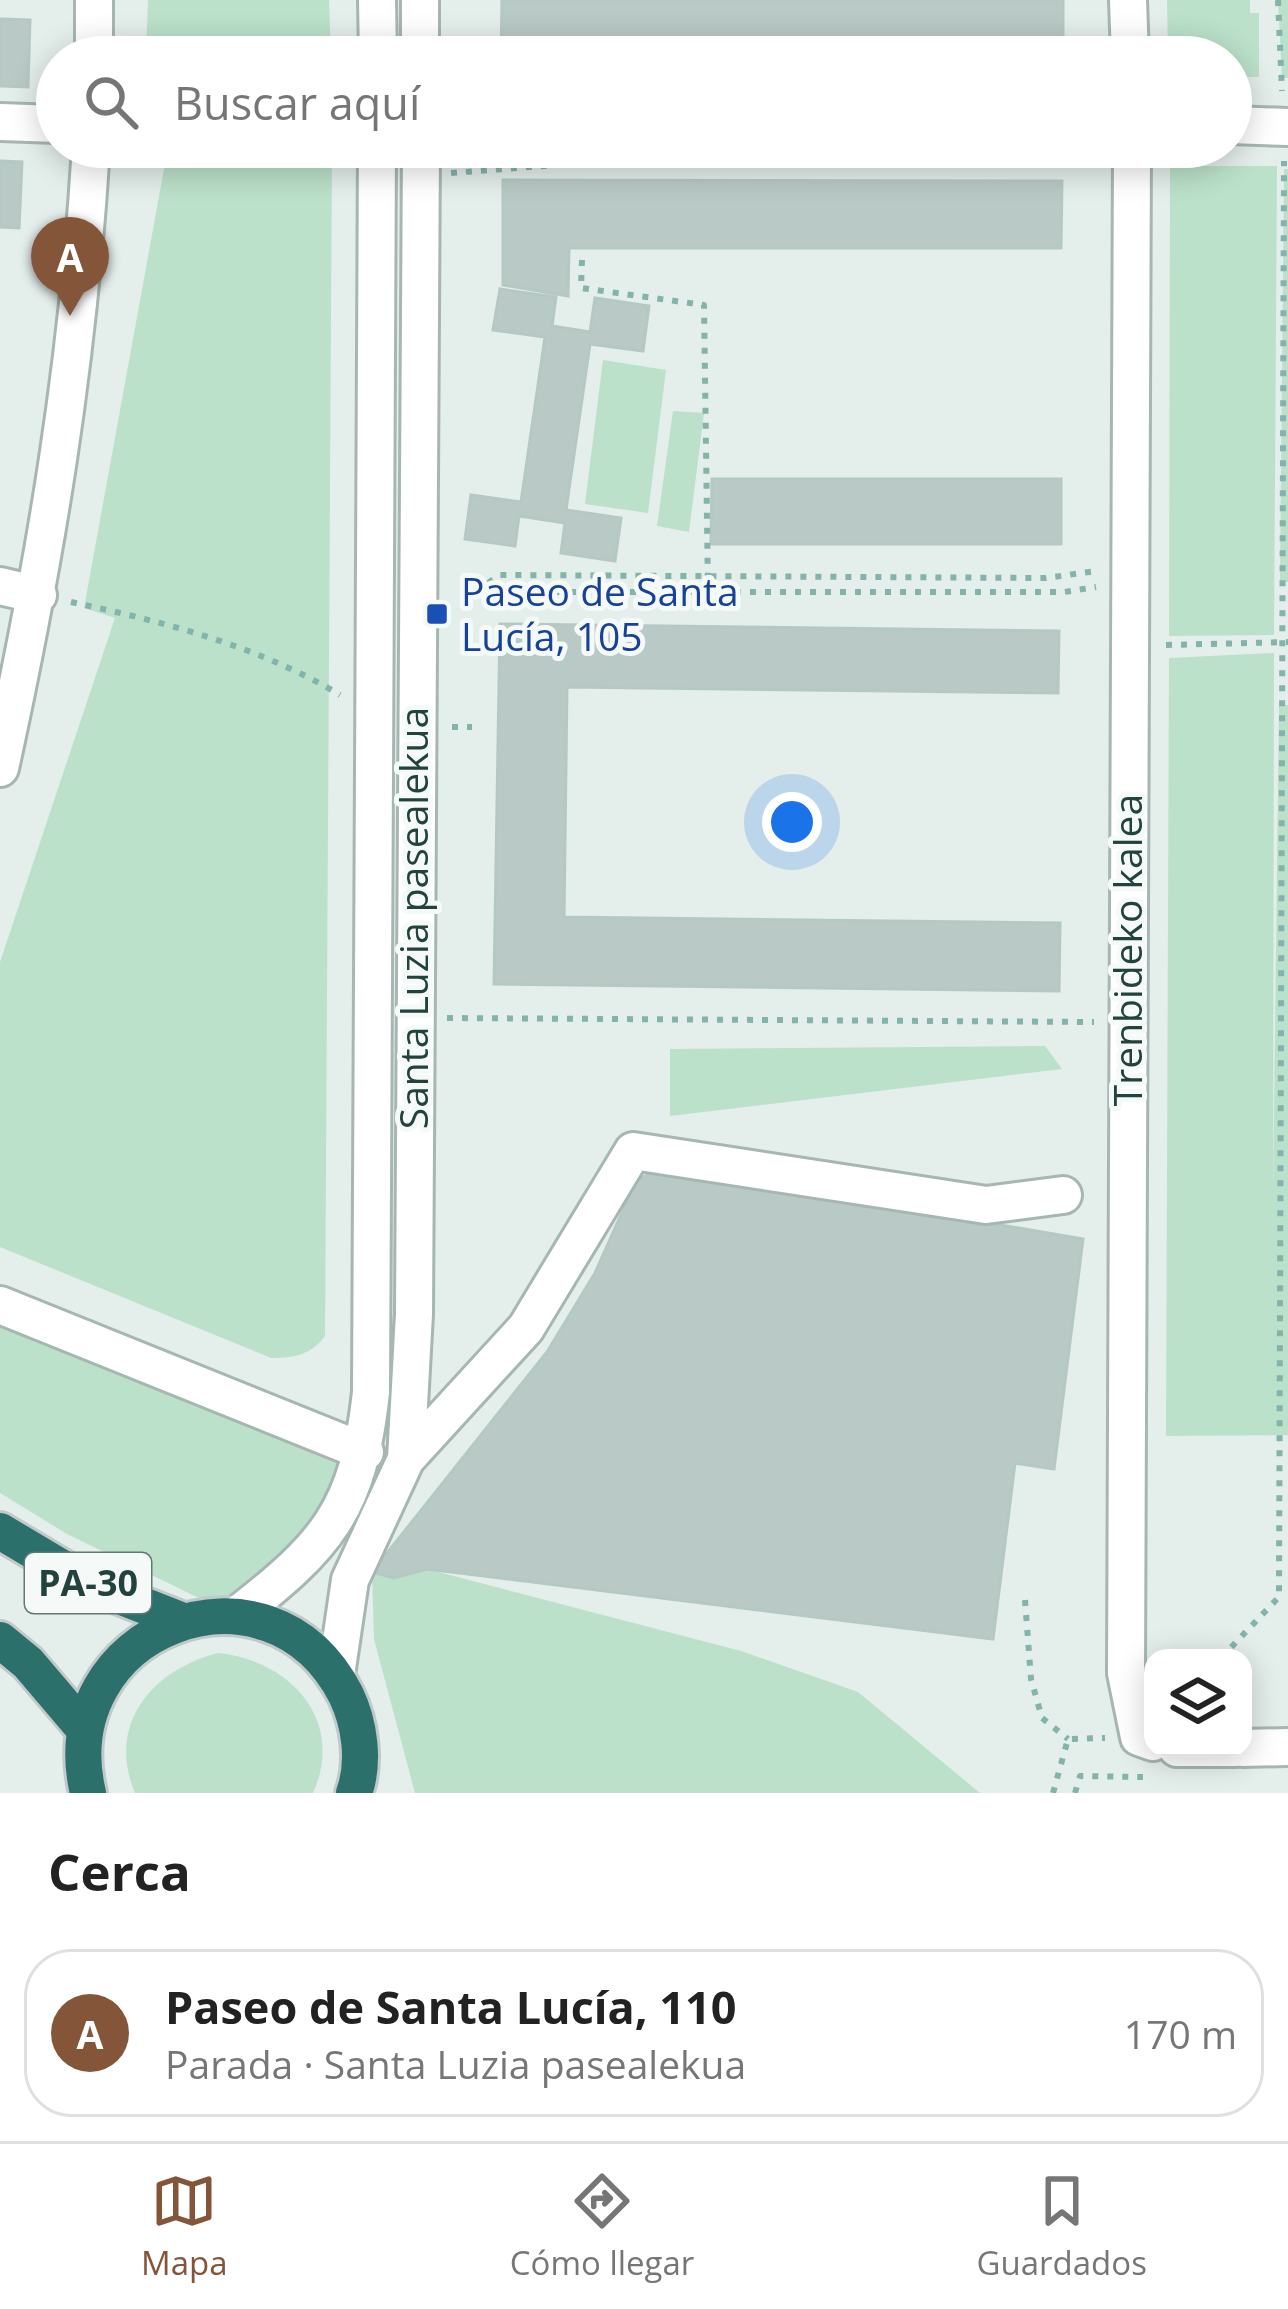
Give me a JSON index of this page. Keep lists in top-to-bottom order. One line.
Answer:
{"streets":{"highway":["PA-30"],"street":["Santa Luzia pasealekua","Trenbideko kalea"]},"crossings":[["Santa Luzia pasealekua","PA-30"]],"places":{"transit":["Paseo de Santa Lucía, 105"]},"page":{"search":"Buscar aquí","pins":"A","heading":"Cerca","list":[{"mark":"A","name":"Paseo de Santa Lucía, 110","note":"Parada · Santa Luzia pasealekua","value":"170 m"}],"nav":["Mapa","Cómo llegar","Guardados"]}}
